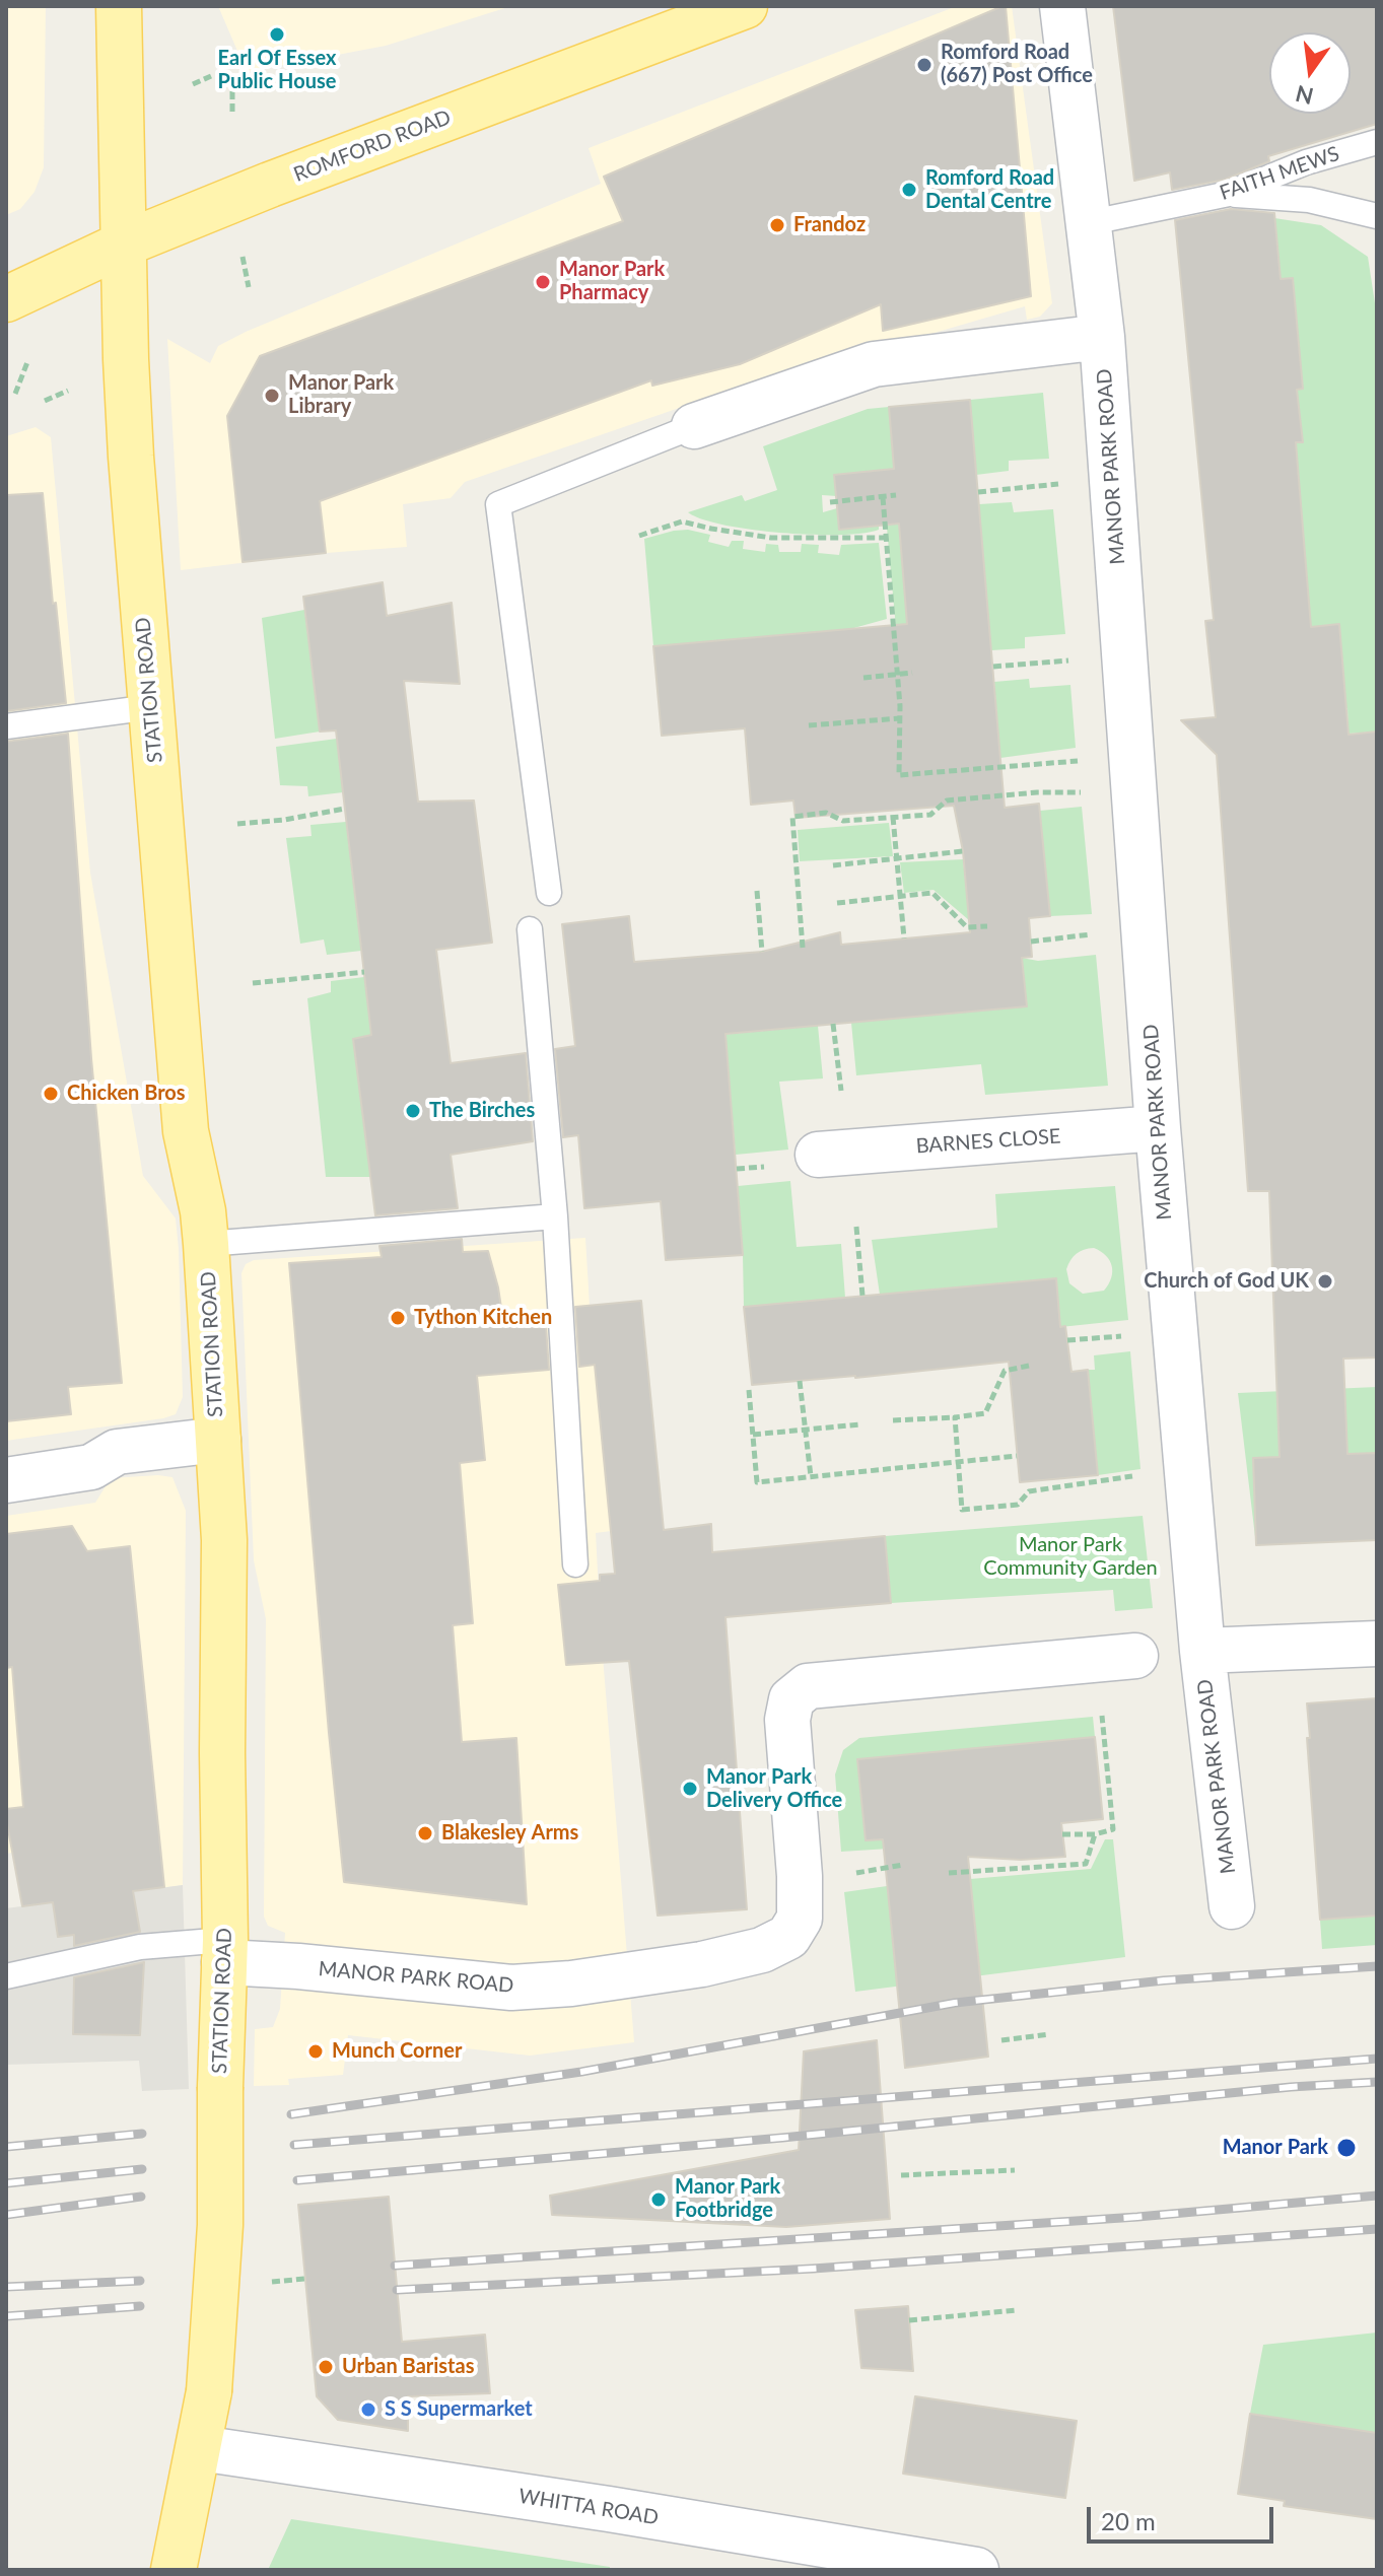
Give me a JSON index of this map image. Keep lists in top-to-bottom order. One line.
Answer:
{"streets":{"main road":["ROMFORD ROAD","STATION ROAD"],"street":["MANOR PARK ROAD","BARNES CLOSE","WHITTA ROAD"],"lane":["FAITH MEWS"]},"crossings":[["ROMFORD ROAD","STATION ROAD"],["FAITH MEWS","MANOR PARK ROAD"],["MANOR PARK ROAD","STATION ROAD"],["MANOR PARK ROAD","BARNES CLOSE"],["STATION ROAD","WHITTA ROAD"]],"parks":["Manor Park Community Garden"],"places":["Earl Of Essex Public House","Romford Road (667) Post Office","Romford Road Dental Centre","Frandoz","Manor Park Pharmacy","Manor Park Library","Chicken Bros","The Birches","Church of God UK","Tython Kitchen","Manor Park Delivery Office","Blakesley Arms","Munch Corner","Manor Park","Manor Park Footbridge","Urban Baristas","S S Supermarket"],"scale_bar":"20 m","north":"bottom"}
